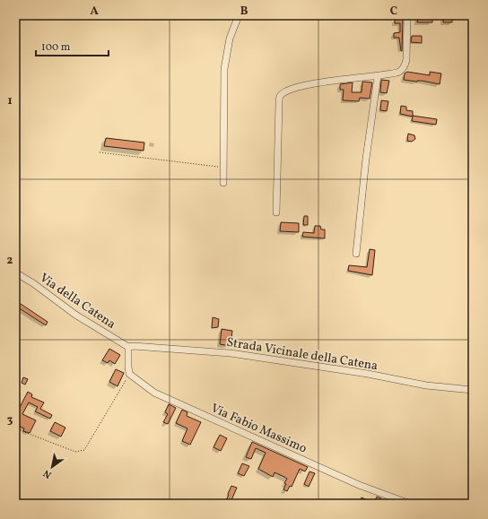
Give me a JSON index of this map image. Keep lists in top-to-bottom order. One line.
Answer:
{"streets":{"street":["Via della Catena","Strada Vicinale della Catena","Via Fabio Massimo"]},"crossings":[["Via della Catena","Strada Vicinale della Catena"]],"scale_bar":"100 m","north":"bottom left","grid":{"columns":["A","B","C"],"rows":["1","2","3"]}}
